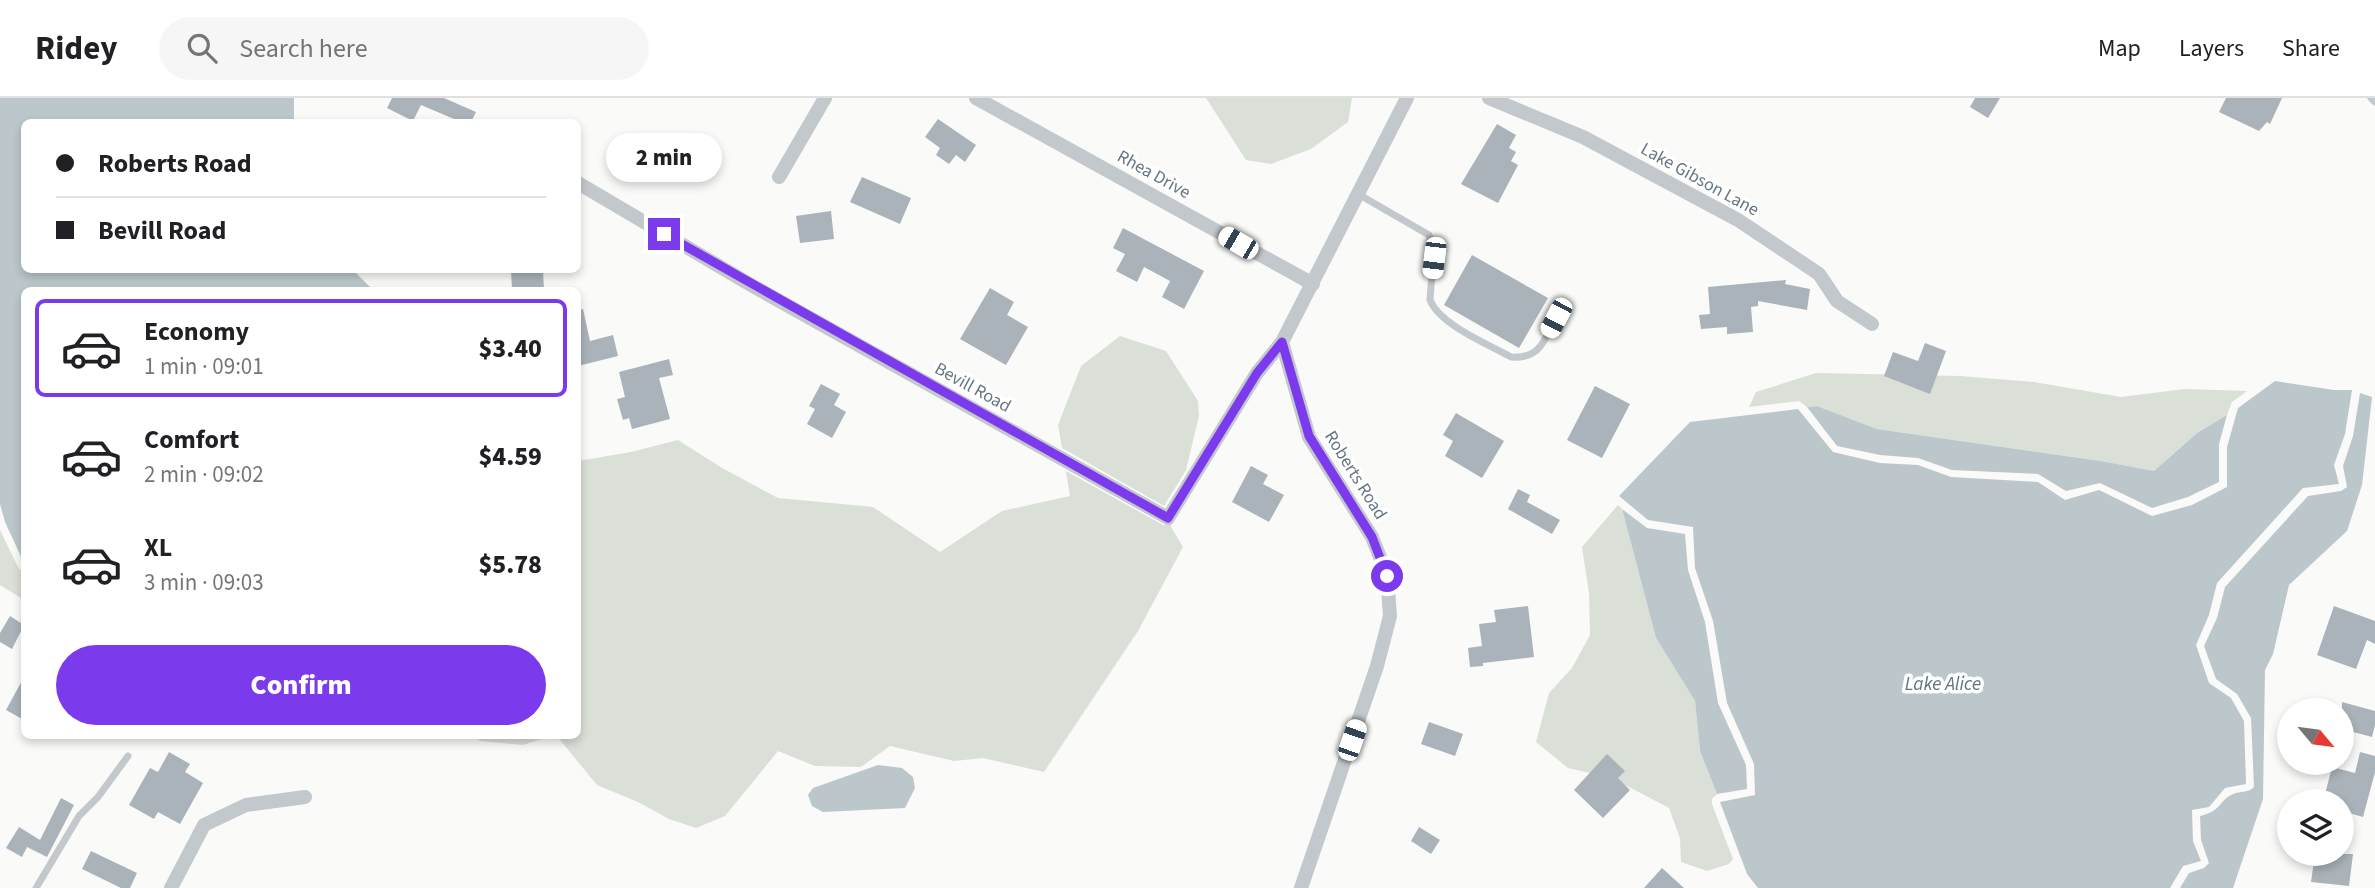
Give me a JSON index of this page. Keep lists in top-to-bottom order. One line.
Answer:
{"streets":{"street":["Rhea Drive","Lake Gibson Lane","Bevill Road","Roberts Road"]},"crossings":[["Bevill Road","Roberts Road"]],"water":["Lake Alice"],"north":"bottom right","page":{"header":"Ridey","search":"Search here","nav":["Map","Layers","Share"],"banner":["Roberts Road","Bevill Road"],"bubble":"2 min","list":[{"name":"Economy","note":"1 min · 09:01","value":"$3.40"},{"name":"Comfort","note":"2 min · 09:02","value":"$4.59"},{"name":"XL","note":"3 min · 09:03","value":"$5.78"}],"buttons":"Confirm"}}
